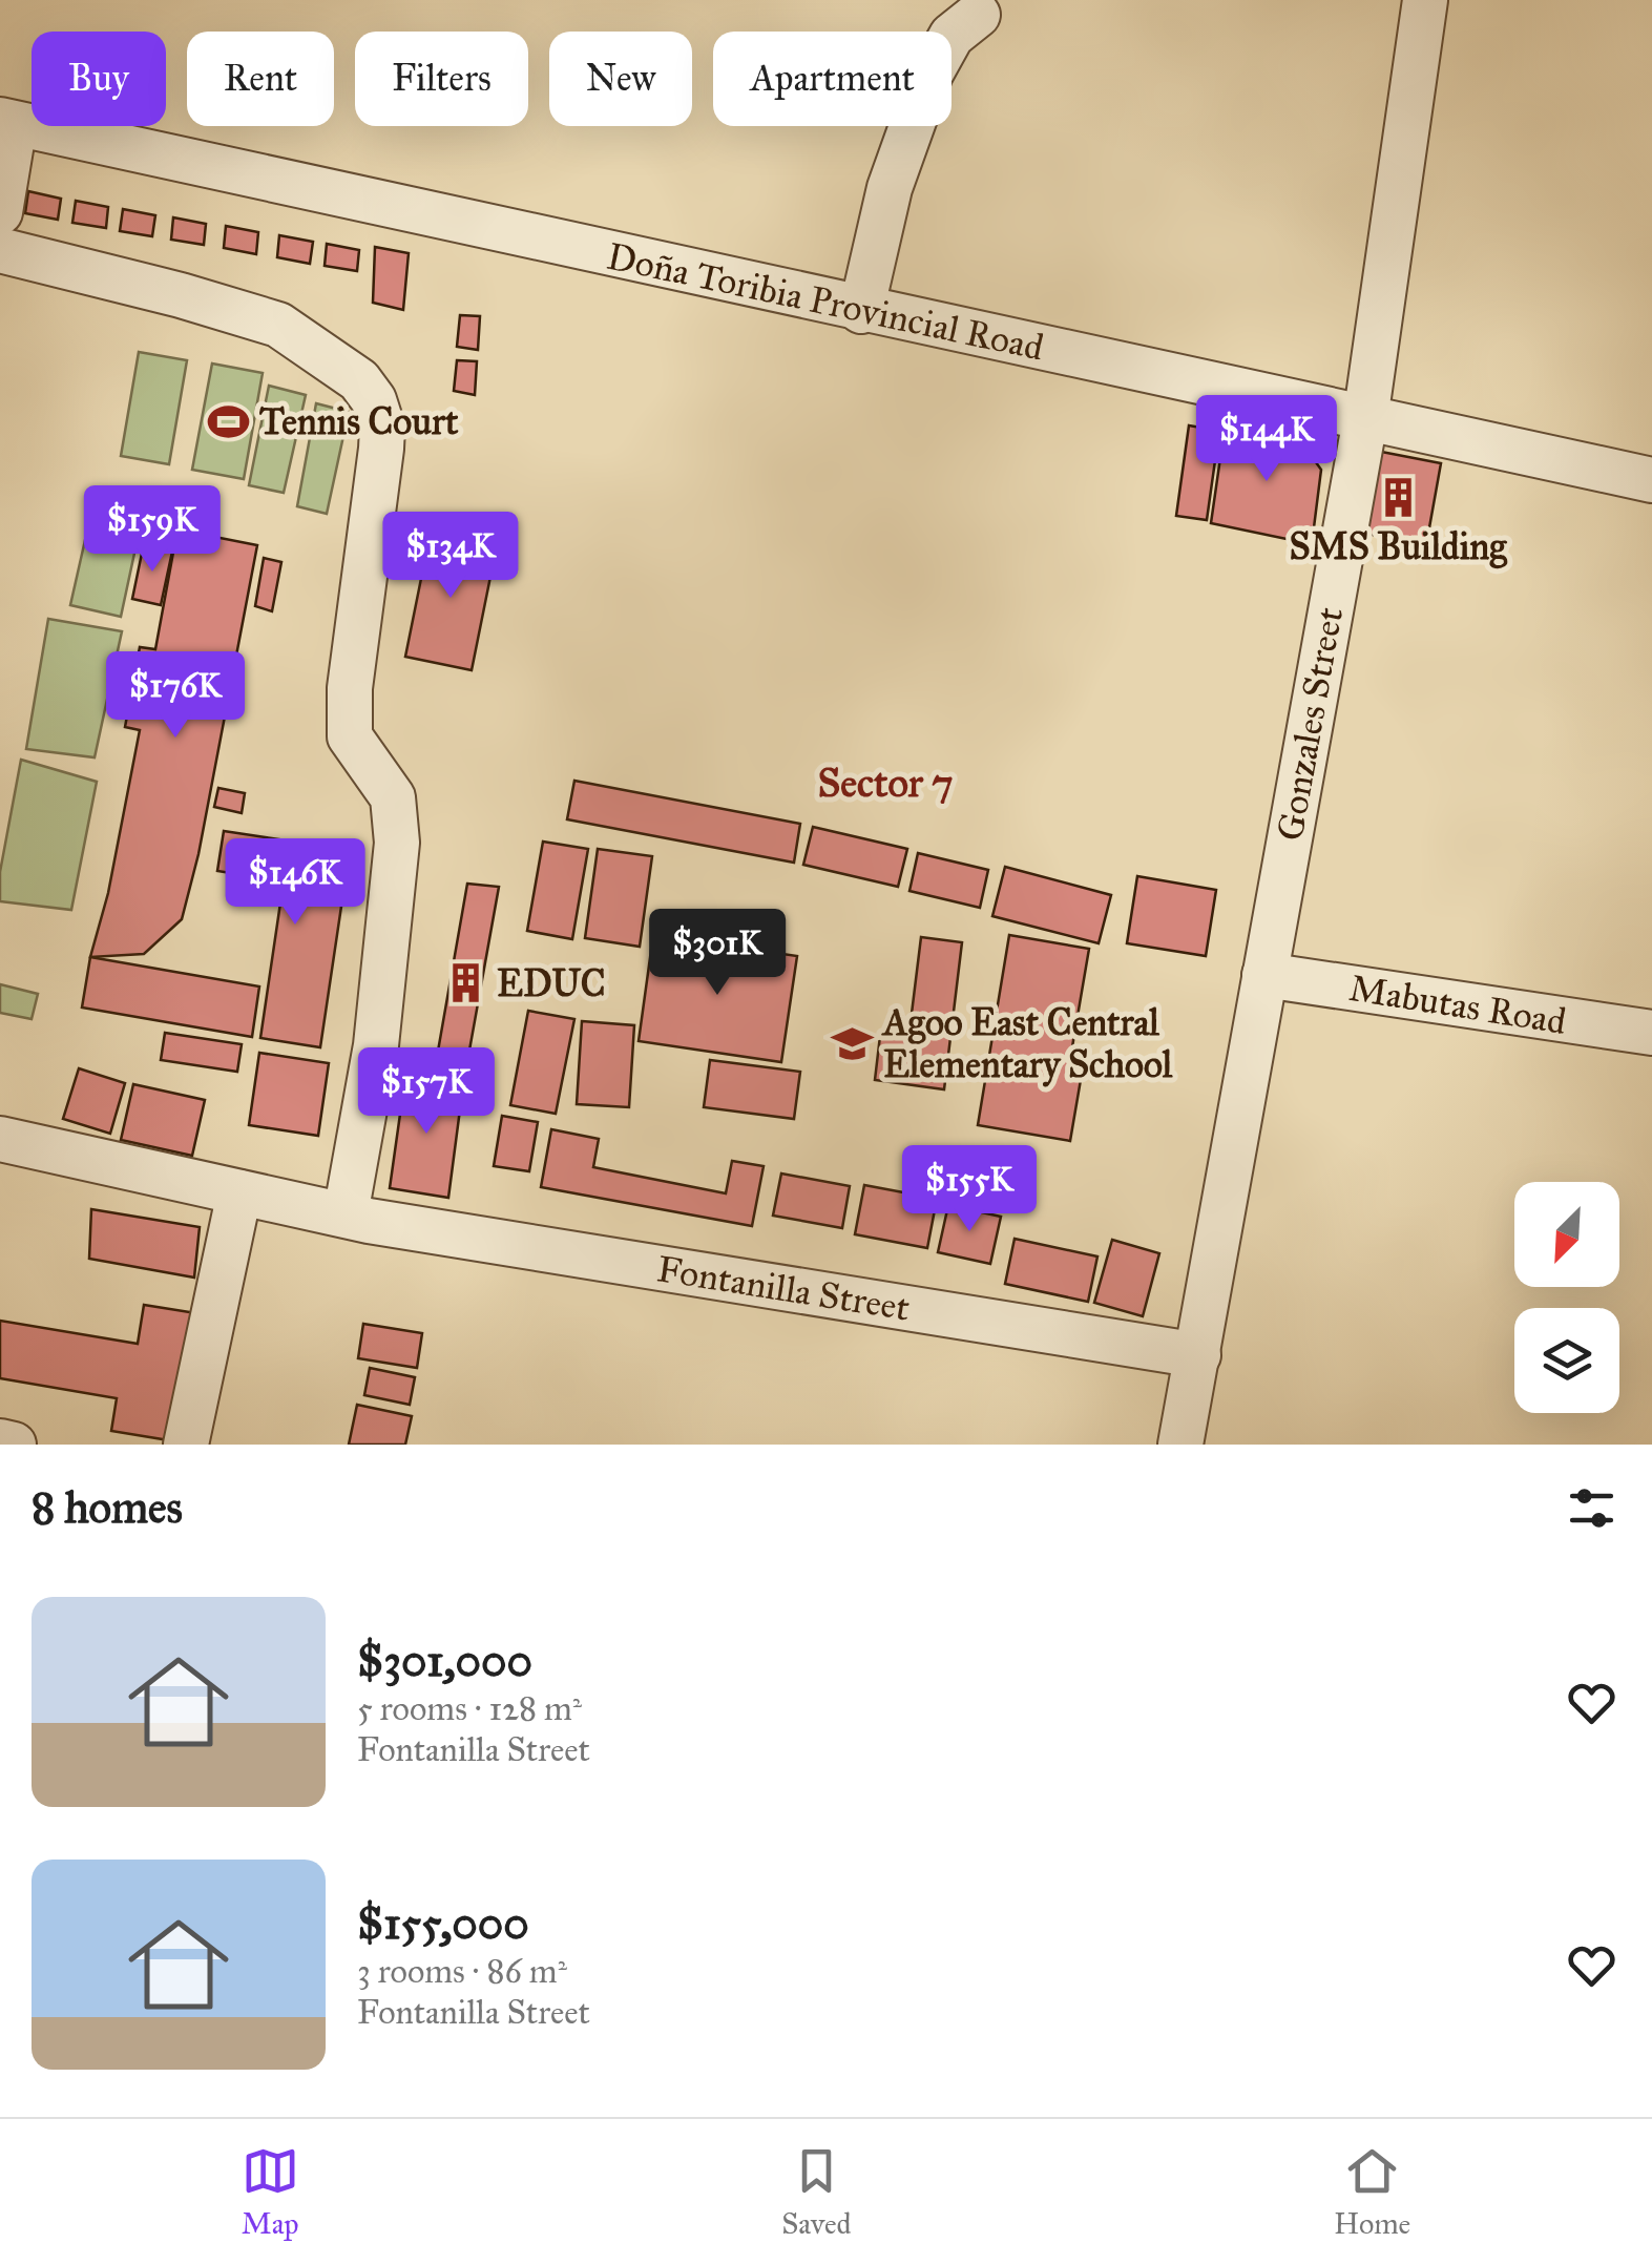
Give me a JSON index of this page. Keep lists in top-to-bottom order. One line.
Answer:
{"streets":{"street":["Doña Toribia Provincial Road","Gonzales Street","Mabutas Road","Fontanilla Street"]},"crossings":[["Doña Toribia Provincial Road","Gonzales Street"],["Gonzales Street","Mabutas Road"],["Gonzales Street","Fontanilla Street"]],"districts":["Sector 7"],"places":{"sports":["Tennis Court"],"building":["SMS Building","EDUC"],"school or university":["Agoo East Central Elementary School"]},"north":"bottom left","page":{"chip":["Buy","Rent","Filters","New","Apartment"],"price":["$144K","$159K","$134K","$176K","$146K","$301K","$157K","$155K"],"heading":"8 homes","list":[{"name":"$301,000","note":"5 rooms · 128 m² · Fontanilla Street"},{"name":"$155,000","note":"3 rooms · 86 m² · Fontanilla Street"}],"tabs":["Map","Saved","Home"]}}
